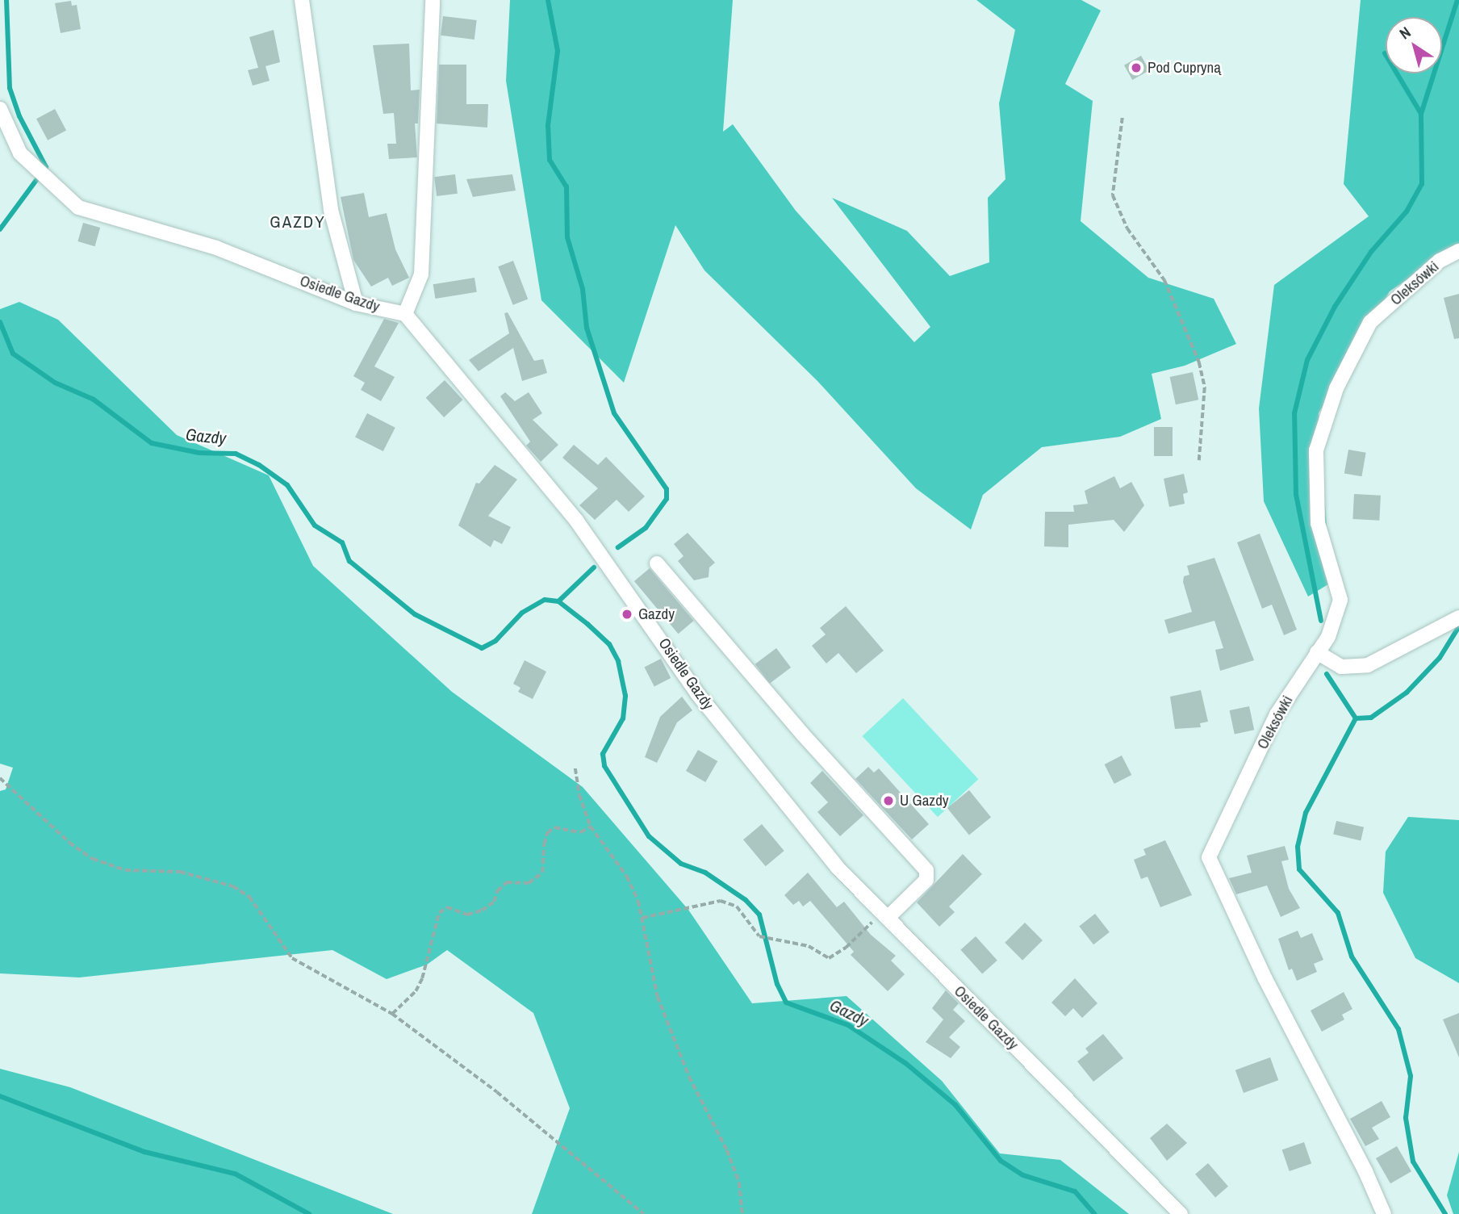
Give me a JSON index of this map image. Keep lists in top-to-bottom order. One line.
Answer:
{"streets":{"street":["Oleksówki","Osiedle Gazdy"]},"districts":["GAZDY"],"water":["Gazdy"],"places":["Pod Cupryną","Gazdy","U Gazdy"],"north":"top left"}
